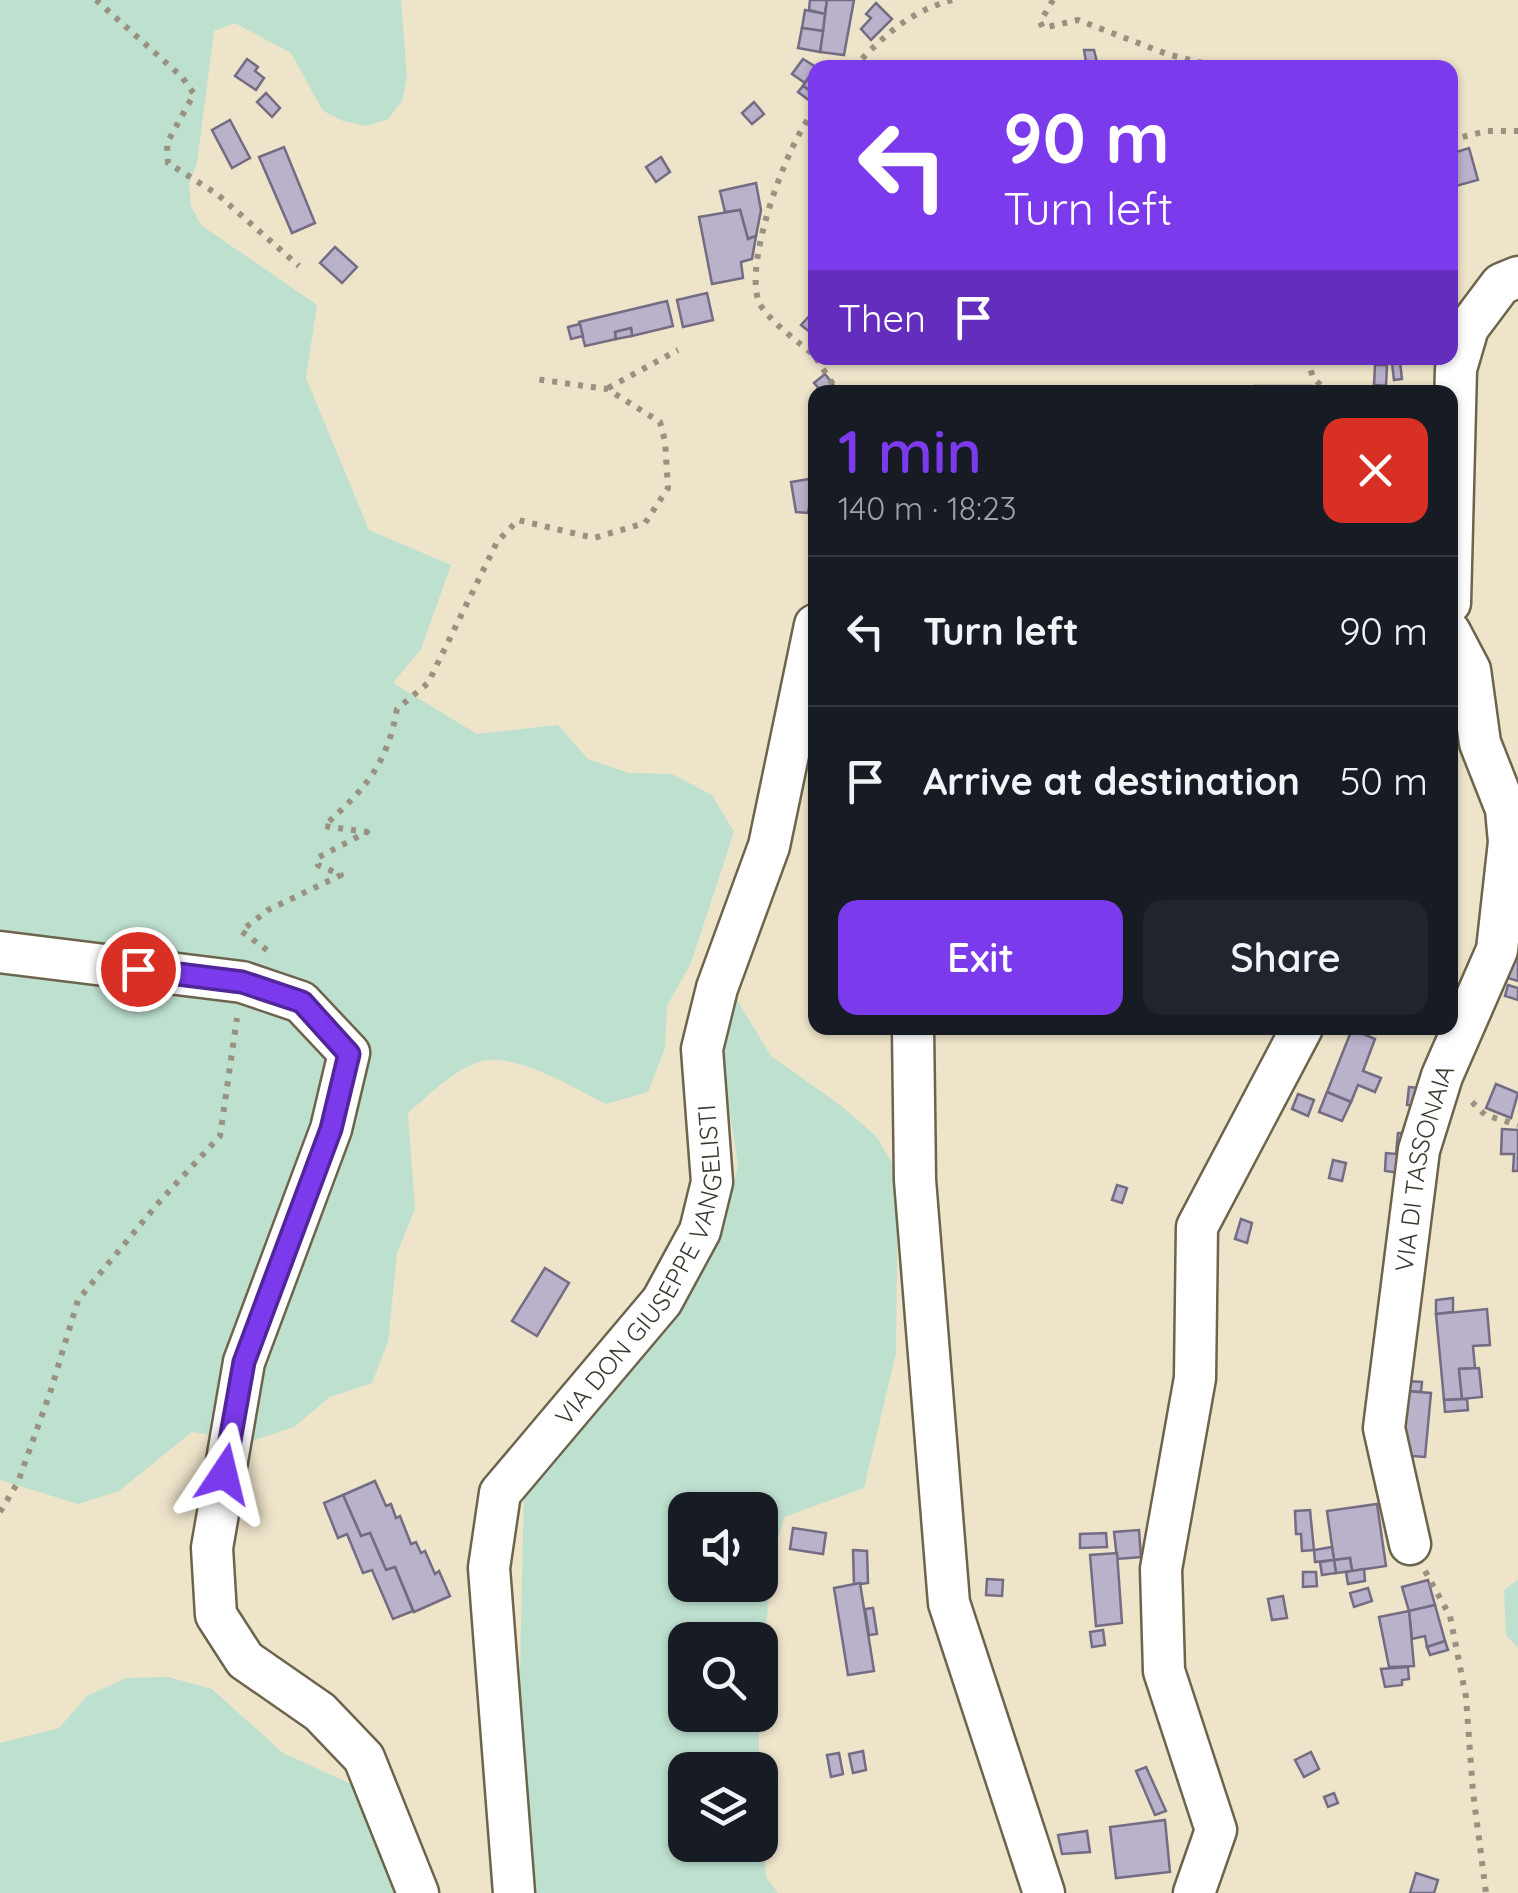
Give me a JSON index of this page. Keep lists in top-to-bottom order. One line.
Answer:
{"streets":{"street":["VIA DI TASSONAIA","VIA DON GIUSEPPE VANGELISTI"]},"page":{"turn":["90 m","Turn left"],"then":"Then","heading":["1 min","140 m · 18:23"],"list":[{"name":"Turn left","value":"90 m"},{"name":"Arrive at destination","value":"50 m"}],"buttons":["Exit","Share"]}}
